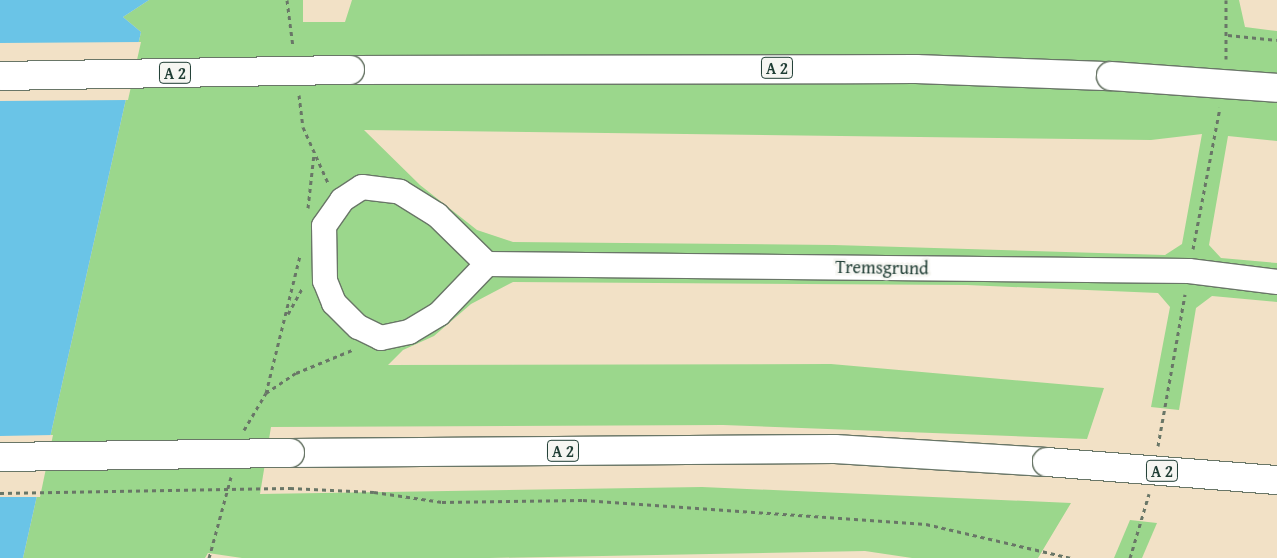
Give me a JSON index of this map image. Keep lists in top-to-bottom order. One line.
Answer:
{"streets":{"highway":["A 2"],"street":["Tremsgrund"]}}
